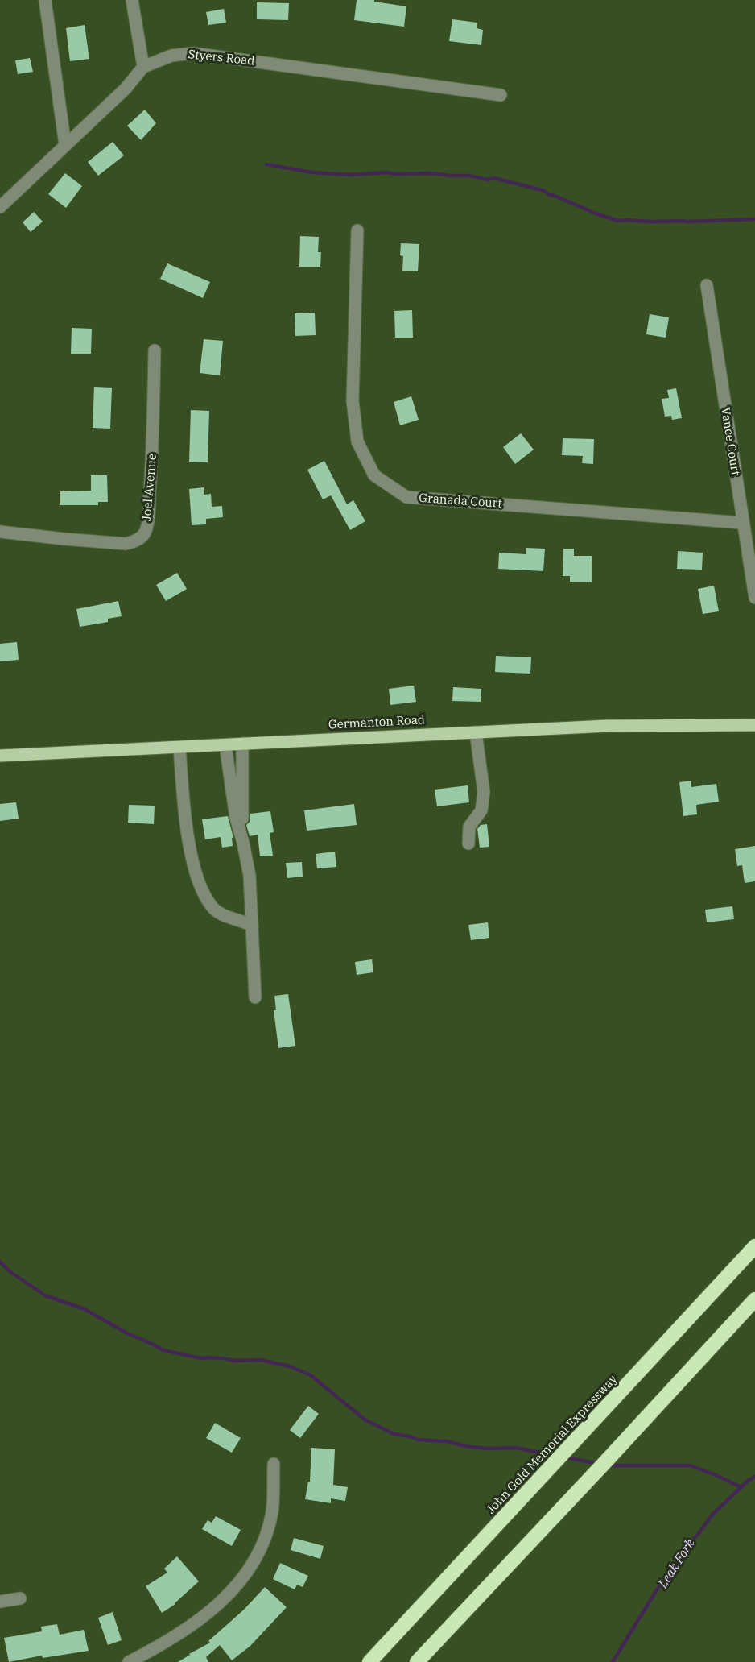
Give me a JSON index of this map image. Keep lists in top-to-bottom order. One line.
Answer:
{"streets":{"highway":["John Gold Memorial Expressway"],"main road":["Germanton Road"],"street":["Styers Road","Vance Court","Joel Avenue","Granada Court"]},"crossings":[["Vance Court","Granada Court"]],"water":["Leak Fork"]}
